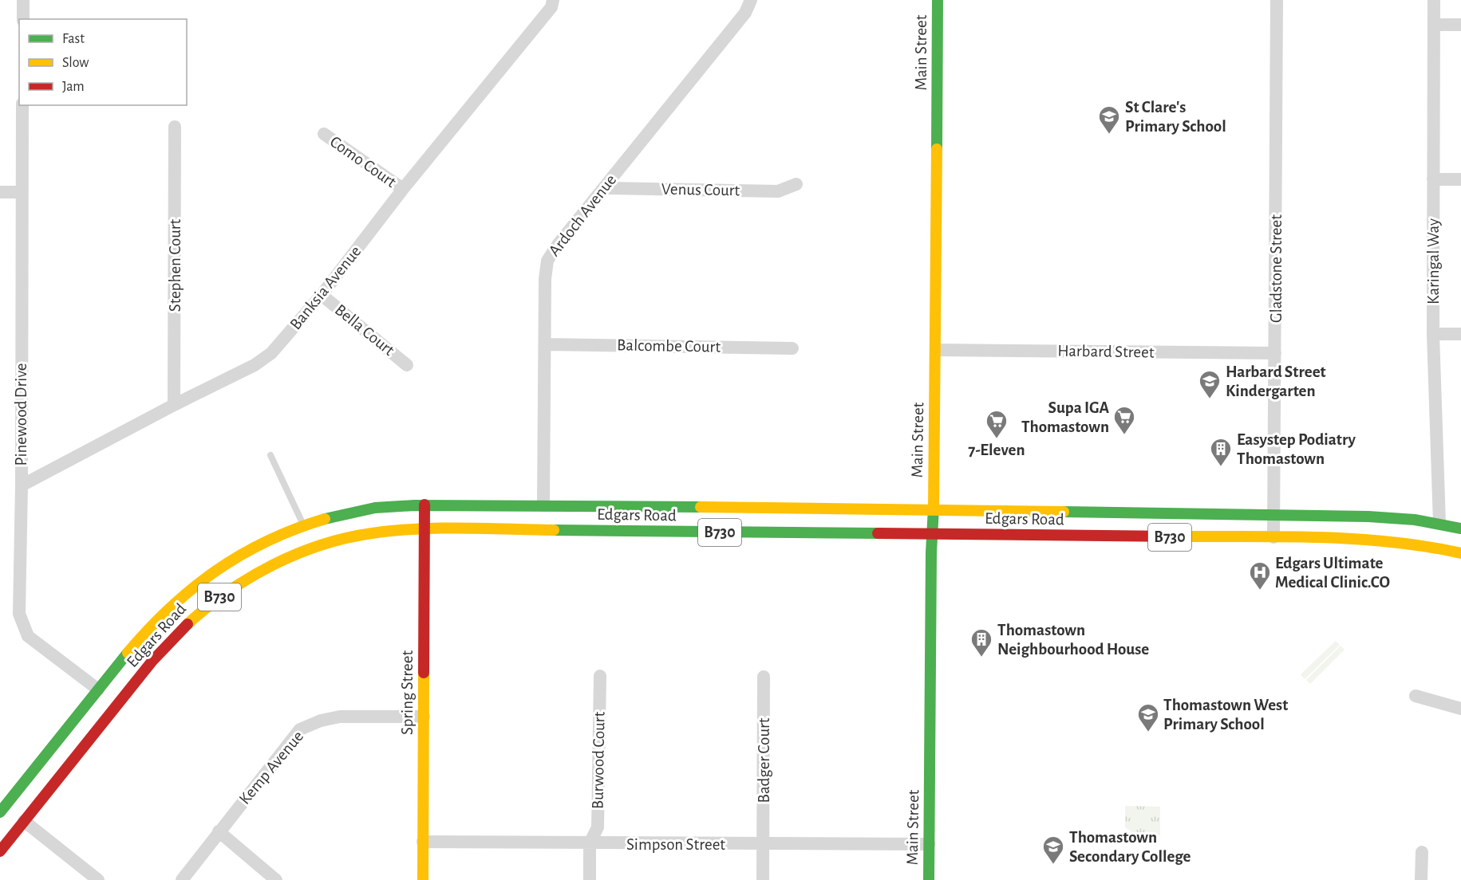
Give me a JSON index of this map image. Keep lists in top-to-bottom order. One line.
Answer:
{"streets":{"main road":["Main Street","Edgars Road","B730","Spring Street"],"street":["Como Court","Venus Court","Ardoch Avenue","Karingal Way","Stephen Court","Gladstone Street","Banksia Avenue","Bella Court","Balcombe Court","Harbard Street","Pinewood Drive","Burwood Court","Badger Court","Kemp Avenue","Simpson Street"]},"crossings":[["Main Street","Harbard Street"],["Main Street","Edgars Road"],["Main Street","Simpson Street"],["Como Court","Banksia Avenue"],["Venus Court","Ardoch Avenue"],["Ardoch Avenue","Balcombe Court"],["Ardoch Avenue","Edgars Road"],["Karingal Way","Edgars Road"],["Stephen Court","Banksia Avenue"],["Gladstone Street","Harbard Street"],["Gladstone Street","Edgars Road"],["Banksia Avenue","Bella Court"],["Banksia Avenue","Pinewood Drive"],["Pinewood Drive","Edgars Road"],["Edgars Road","Spring Street"],["Spring Street","Kemp Avenue"],["Spring Street","Simpson Street"],["Burwood Court","Simpson Street"],["Badger Court","Simpson Street"]],"places":{"school or university":["St Clare's Primary School","Harbard Street Kindergarten","Thomastown West Primary School","Thomastown Secondary College"],"supermarket":["Supa IGA Thomastown","7-Eleven"],"building":["Easystep Podiatry Thomastown","Thomastown Neighbourhood House"],"hospital":["Edgars Ultimate Medical Clinic.CO"]},"legend":["Fast","Slow","Jam"]}
